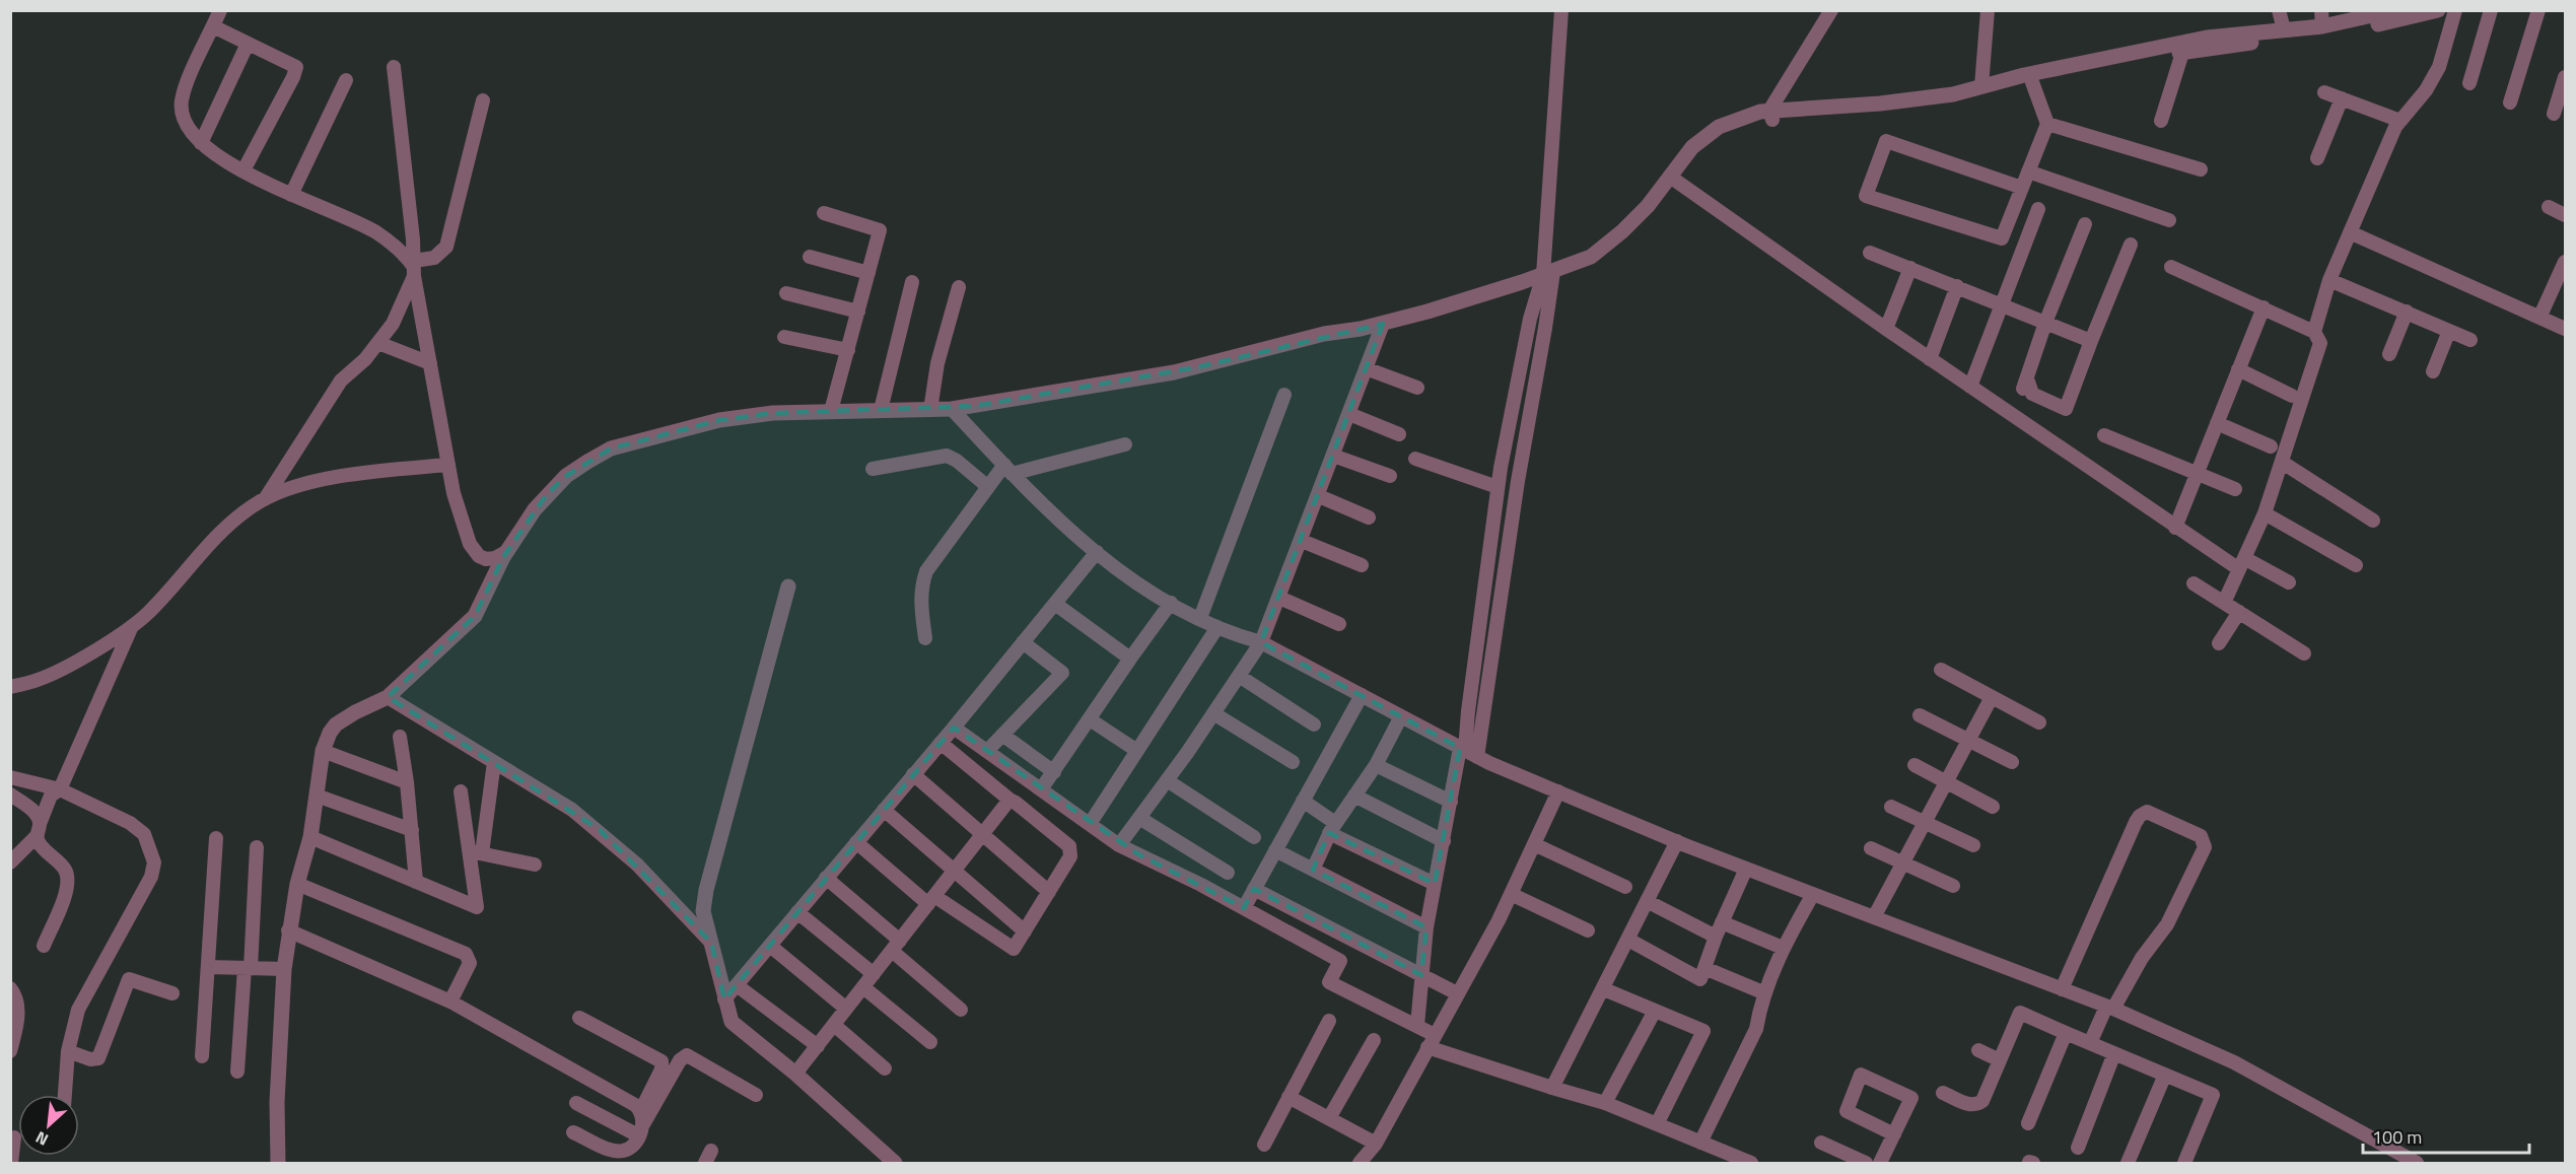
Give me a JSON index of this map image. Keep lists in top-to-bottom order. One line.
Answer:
{"scale_bar":"100 m","north":"bottom left"}
